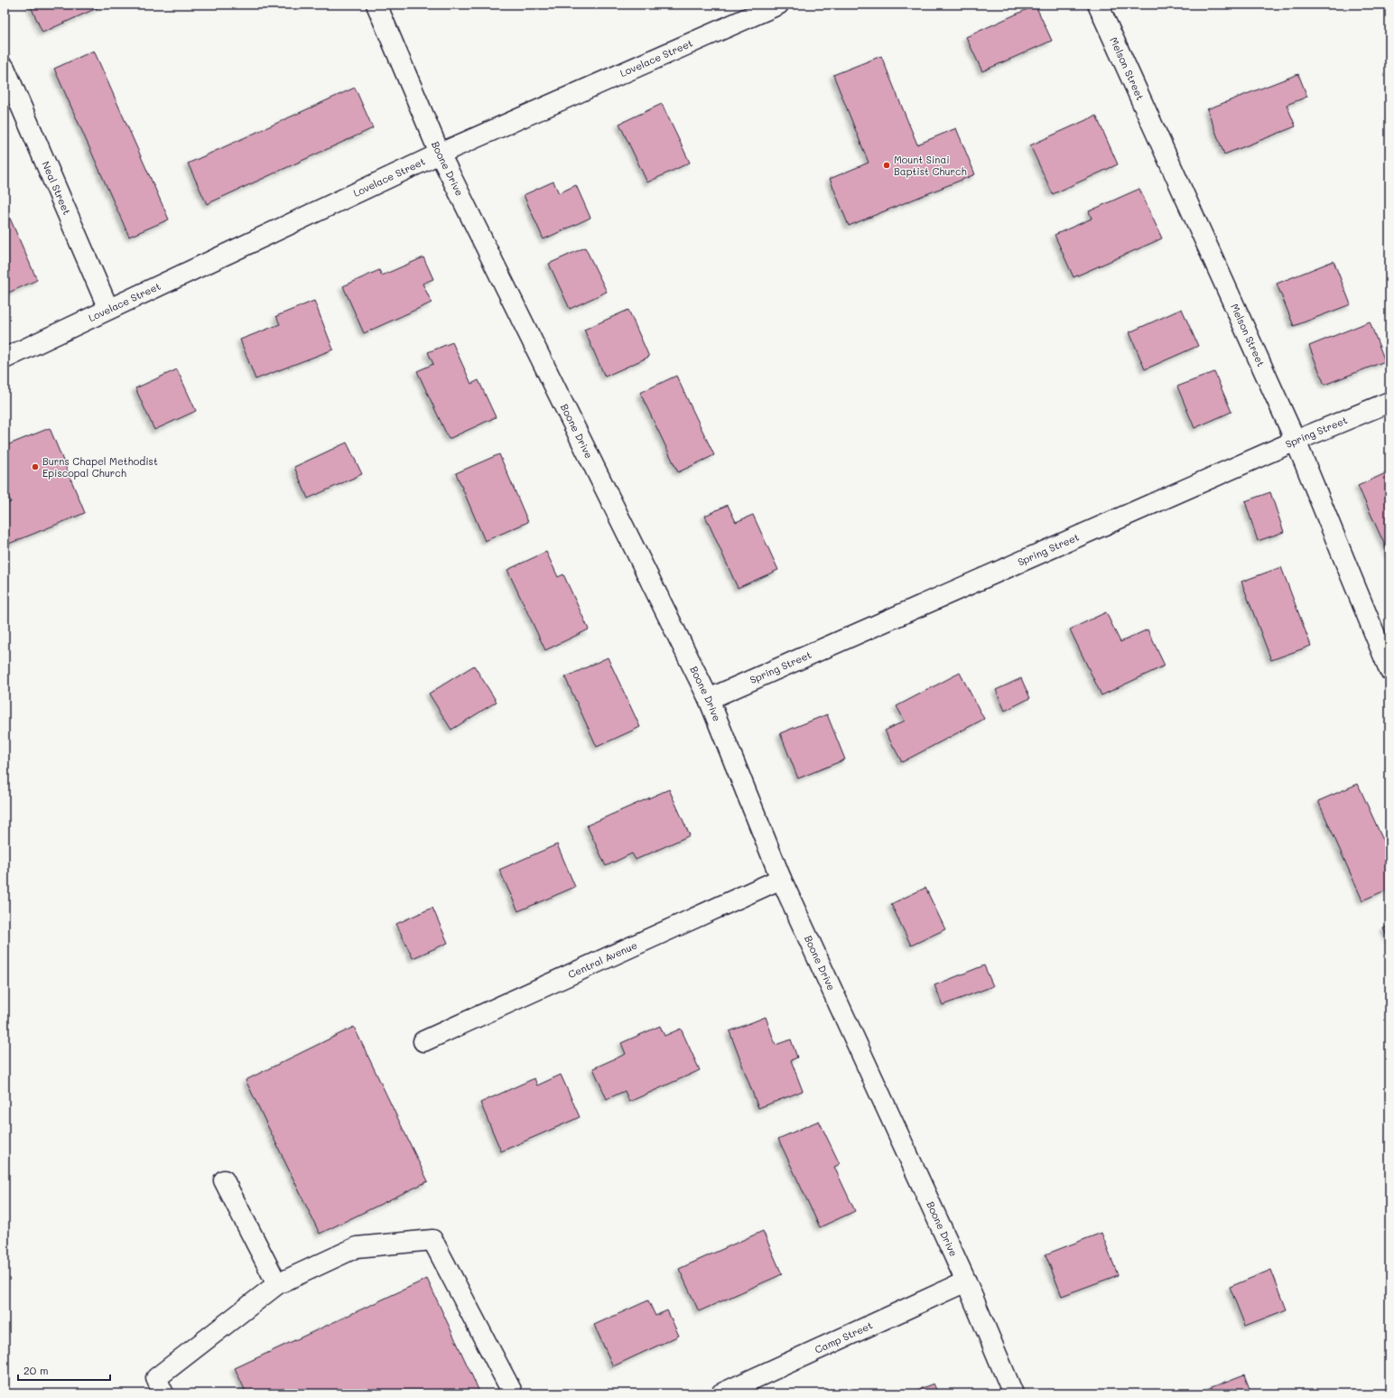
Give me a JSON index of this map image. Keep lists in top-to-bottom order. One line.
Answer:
{"streets":{"street":["Lovelace Street","Melson Street","Boone Drive","Neal Street","Spring Street","Central Avenue","Camp Street"]},"crossings":[["Lovelace Street","Boone Drive"],["Lovelace Street","Neal Street"],["Melson Street","Spring Street"],["Boone Drive","Spring Street"],["Boone Drive","Central Avenue"],["Boone Drive","Camp Street"]],"places":["Mount Sinai Baptist Church","Burns Chapel Methodist Episcopal Church"],"scale_bar":"20 m"}
